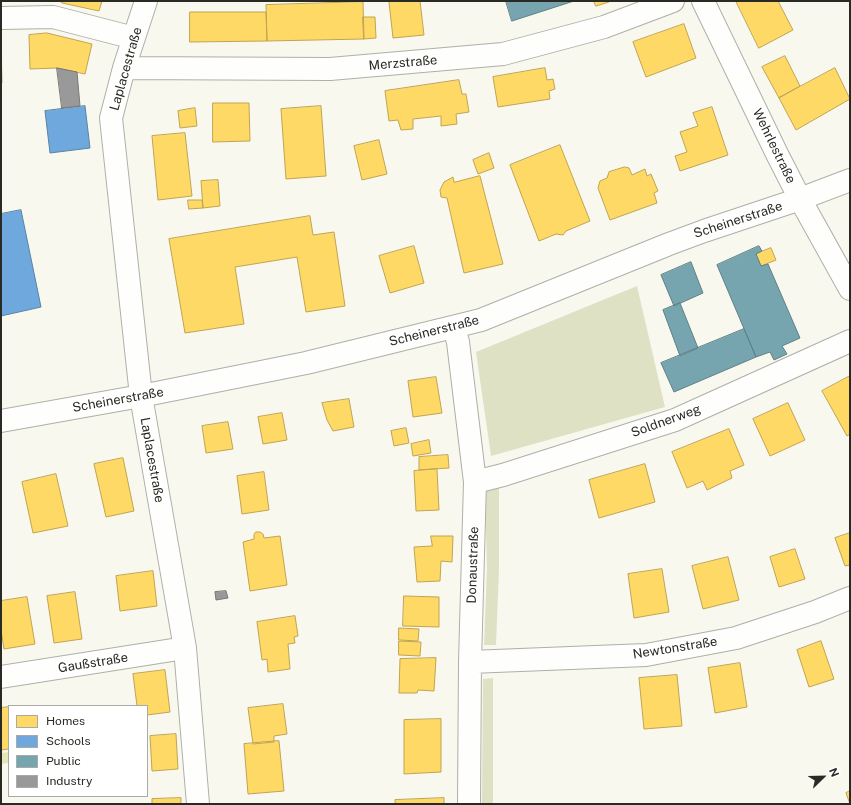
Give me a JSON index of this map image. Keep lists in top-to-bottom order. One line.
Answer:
{"streets":{"street":["Merzstraße","Laplacestraße","Wehrlestraße","Scheinerstraße","Soldnerweg","Donaustraße","Newtonstraße","Gaußstraße"]},"crossings":[["Merzstraße","Laplacestraße"],["Laplacestraße","Scheinerstraße"],["Laplacestraße","Gaußstraße"],["Wehrlestraße","Scheinerstraße"],["Scheinerstraße","Donaustraße"],["Soldnerweg","Donaustraße"],["Donaustraße","Newtonstraße"]],"legend":["Homes","Schools","Public","Industry"],"north":"top right"}
